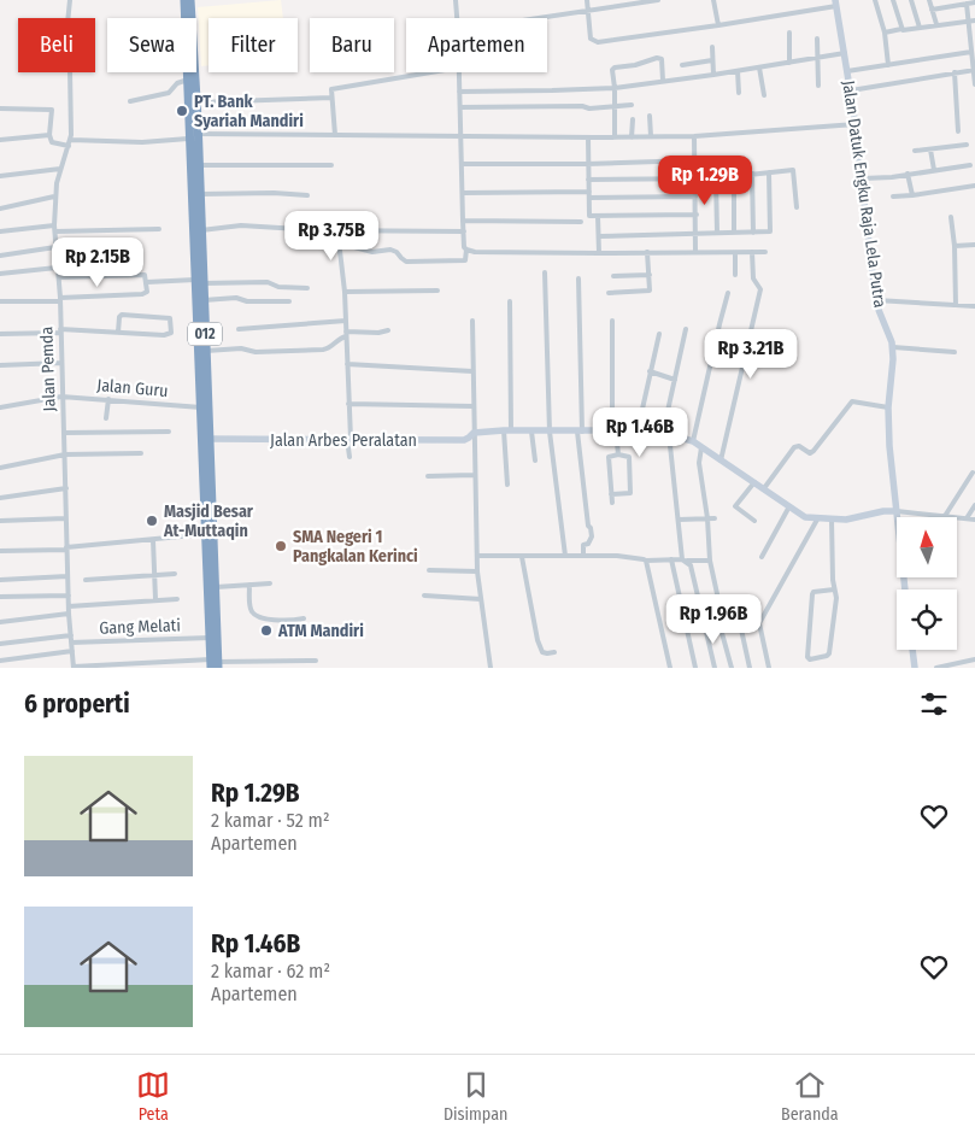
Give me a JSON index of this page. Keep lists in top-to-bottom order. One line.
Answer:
{"streets":{"highway":["012"],"street":["Jalan Datuk Engku Raja Lela Putra","Jalan Pemda","Jalan Guru","Jalan Arbes Peralatan","Gang Melati"]},"crossings":[["Jalan Datuk Engku Raja Lela Putra","Jalan Arbes Peralatan"],["012","Jalan Guru"],["012","Jalan Arbes Peralatan"],["012","Gang Melati"],["Jalan Pemda","Jalan Guru"],["Jalan Pemda","Gang Melati"]],"places":["PT. Bank Syariah Mandiri","Masjid Besar At-Muttaqin","SMA Negeri 1 Pangkalan Kerinci","ATM Mandiri"],"north":"top","page":{"chip":["Beli","Sewa","Filter","Baru","Apartemen"],"price":["Rp 1.29B","Rp 3.75B","Rp 2.15B","Rp 3.21B","Rp 1.46B","Rp 1.96B"],"heading":"6 properti","list":[{"name":"Rp 1.29B","note":"2 kamar · 52 m² · Apartemen"},{"name":"Rp 1.46B","note":"2 kamar · 62 m² · Apartemen"}],"tabs":["Peta","Disimpan","Beranda"]}}
